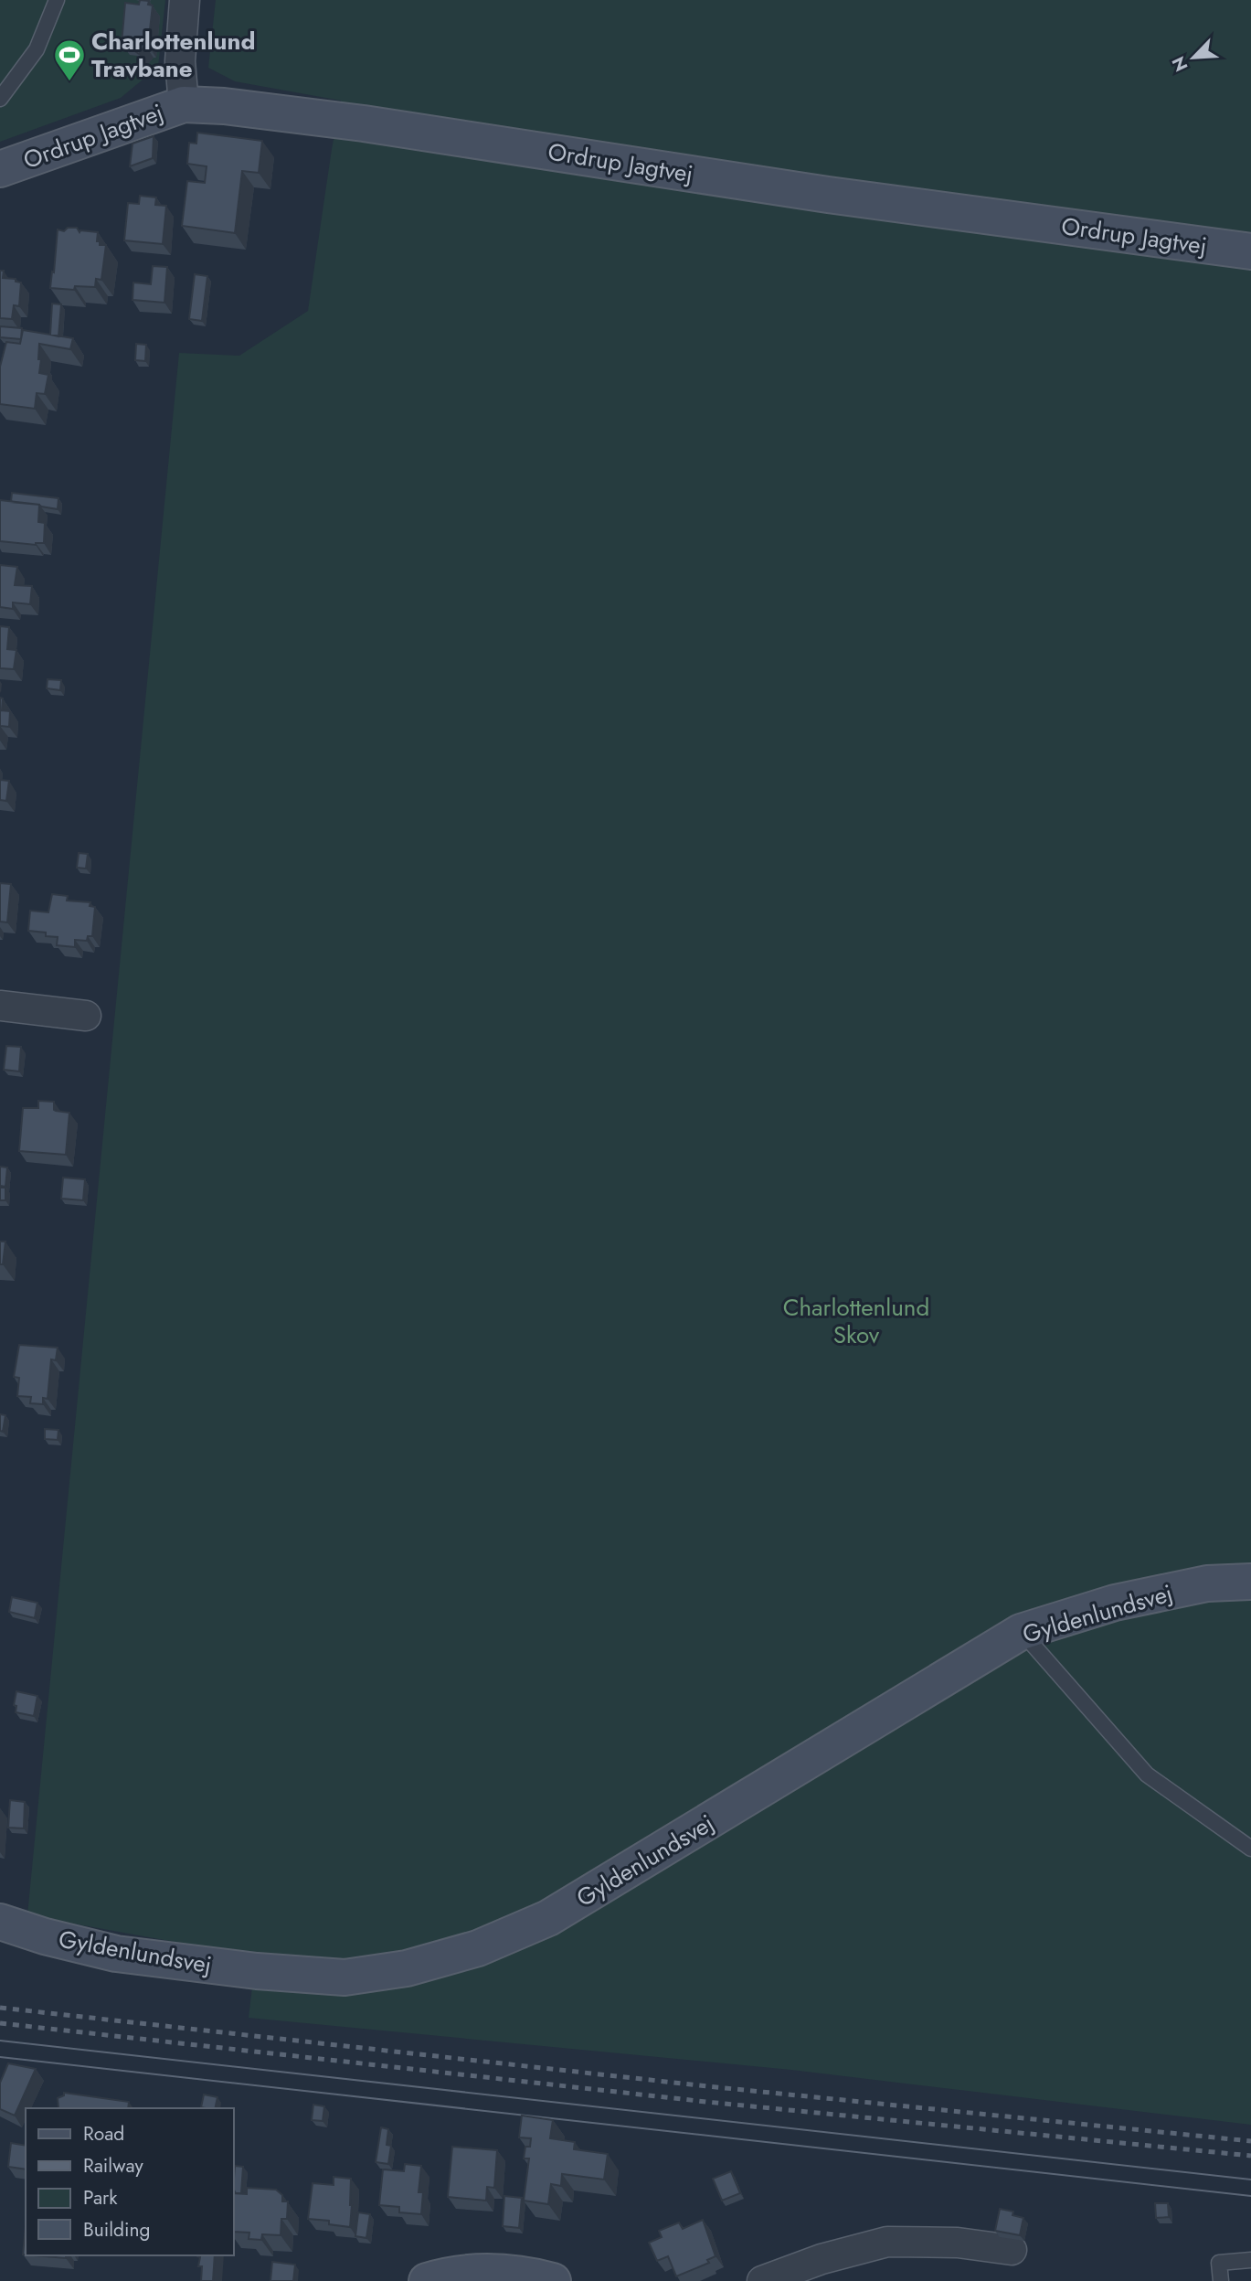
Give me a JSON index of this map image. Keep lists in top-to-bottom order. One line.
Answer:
{"streets":{"street":["Ordrup Jagtvej","Gyldenlundsvej"]},"parks":["Charlottenlund Skov"],"places":{"sports":["Charlottenlund Travbane"]},"legend":["Road","Railway","Park","Building"],"north":"bottom left"}
